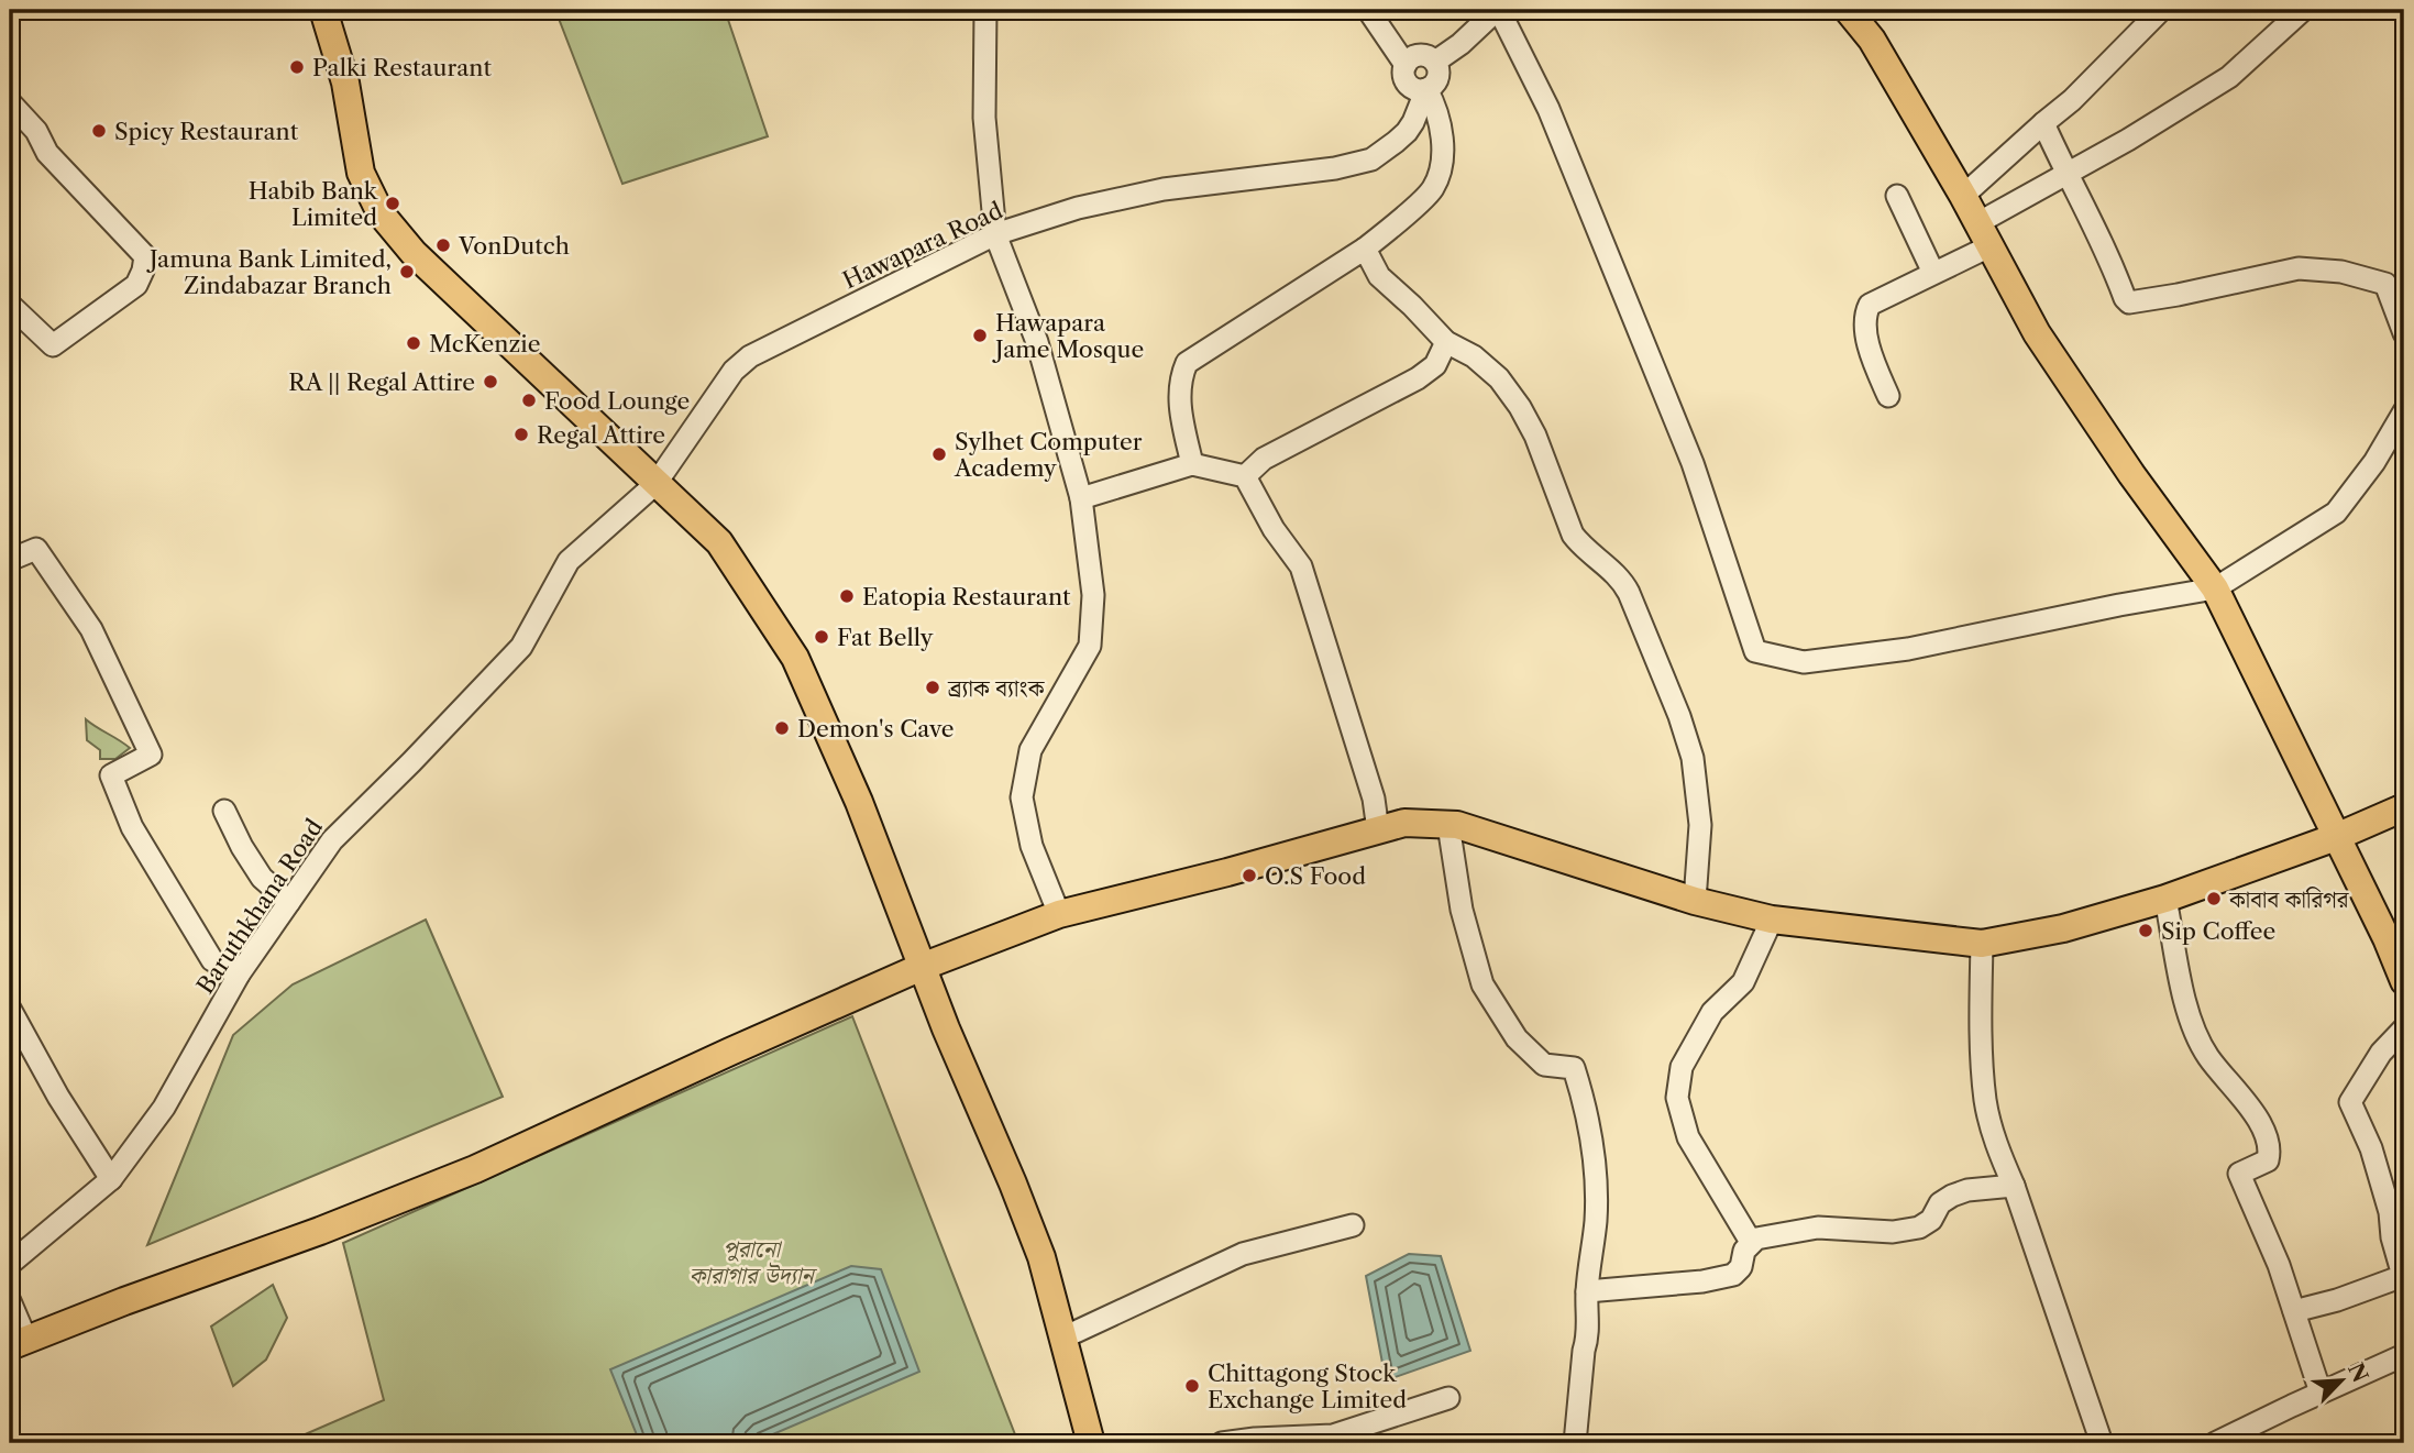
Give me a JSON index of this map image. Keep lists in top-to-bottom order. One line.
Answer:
{"streets":{"street":["Hawapara Road","Baruthkhana Road"]},"crossings":[["Hawapara Road","Baruthkhana Road"]],"parks":["পুরানো কারাগার উদ্যান"],"places":["Palki Restaurant","Spicy Restaurant","Habib Bank Limited","VonDutch","Jamuna Bank Limited, Zindabazar Branch","Hawapara Jame Mosque","McKenzie","RA || Regal Attire","Food Lounge","Regal Attire","Sylhet Computer Academy","Eatopia Restaurant","Fat Belly","ব্র্যাক ব্যাংক","Demon's Cave","O.S Food","কাবাব কারিগর","Sip Coffee","Chittagong Stock Exchange Limited"],"north":"top right"}
